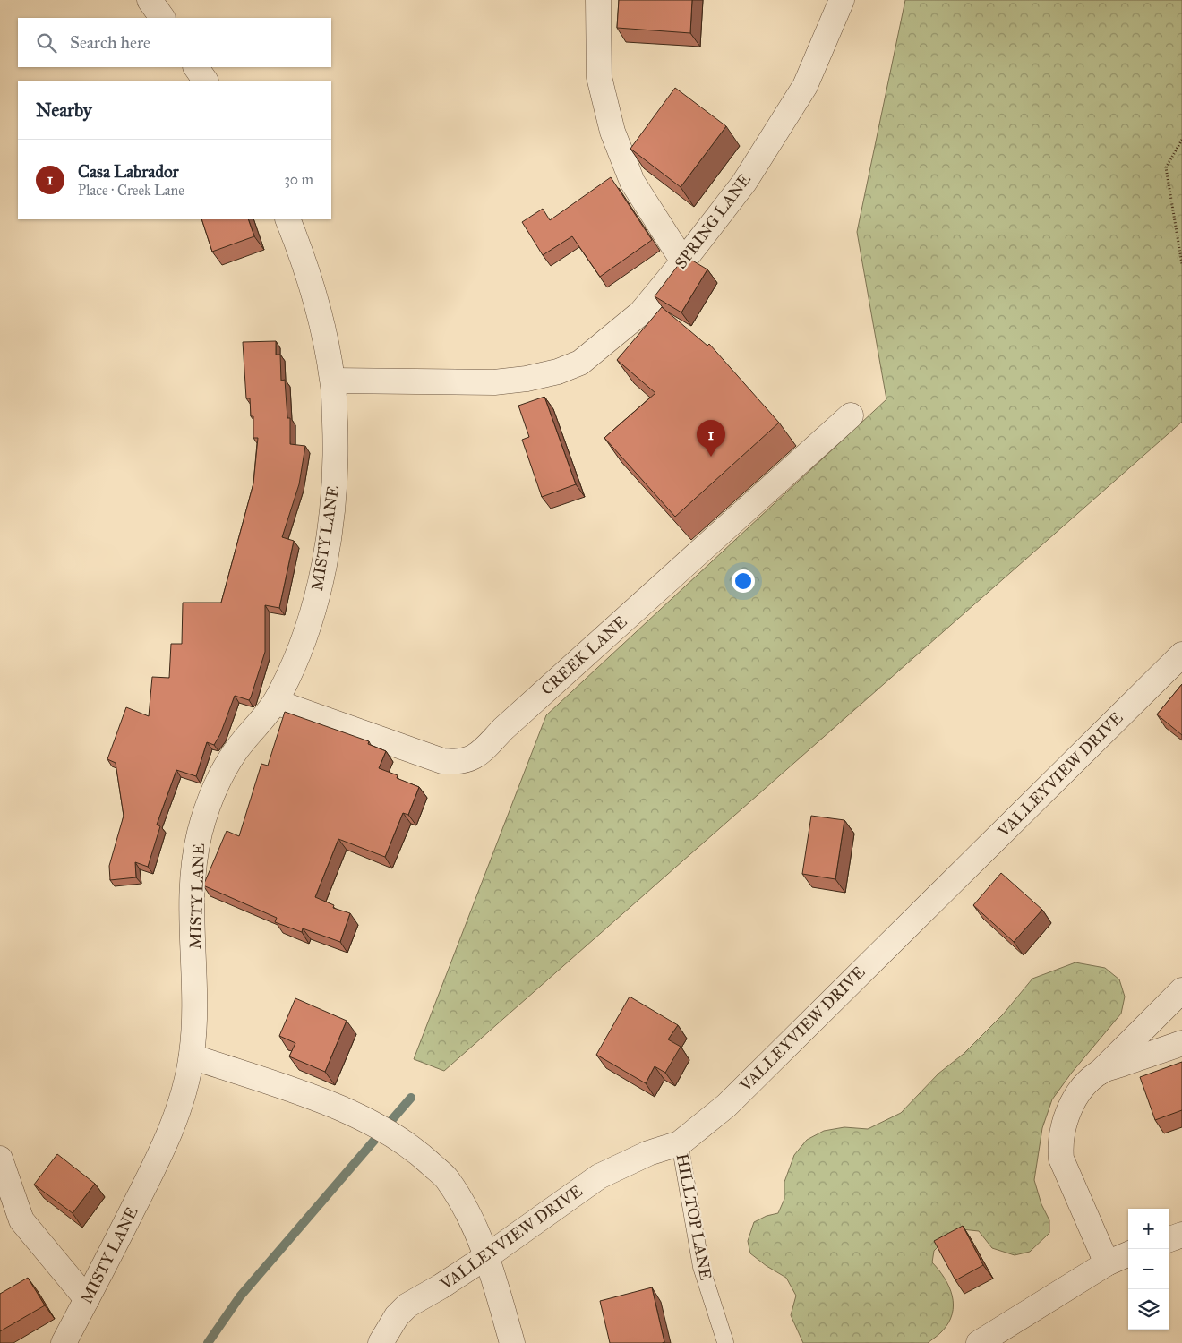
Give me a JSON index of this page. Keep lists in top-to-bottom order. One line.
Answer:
{"streets":{"street":["SPRING LANE","MISTY LANE","CREEK LANE","VALLEYVIEW DRIVE"],"lane":["HILLTOP LANE"]},"crossings":[["SPRING LANE","MISTY LANE"],["MISTY LANE","CREEK LANE"],["VALLEYVIEW DRIVE","HILLTOP LANE"]],"page":{"search":"Search here","heading":"Nearby","list":[{"mark":"1","name":"Casa Labrador","note":"Place · Creek Lane","value":"30 m"}],"pins":"1","map_buttons":["+","−"]}}
